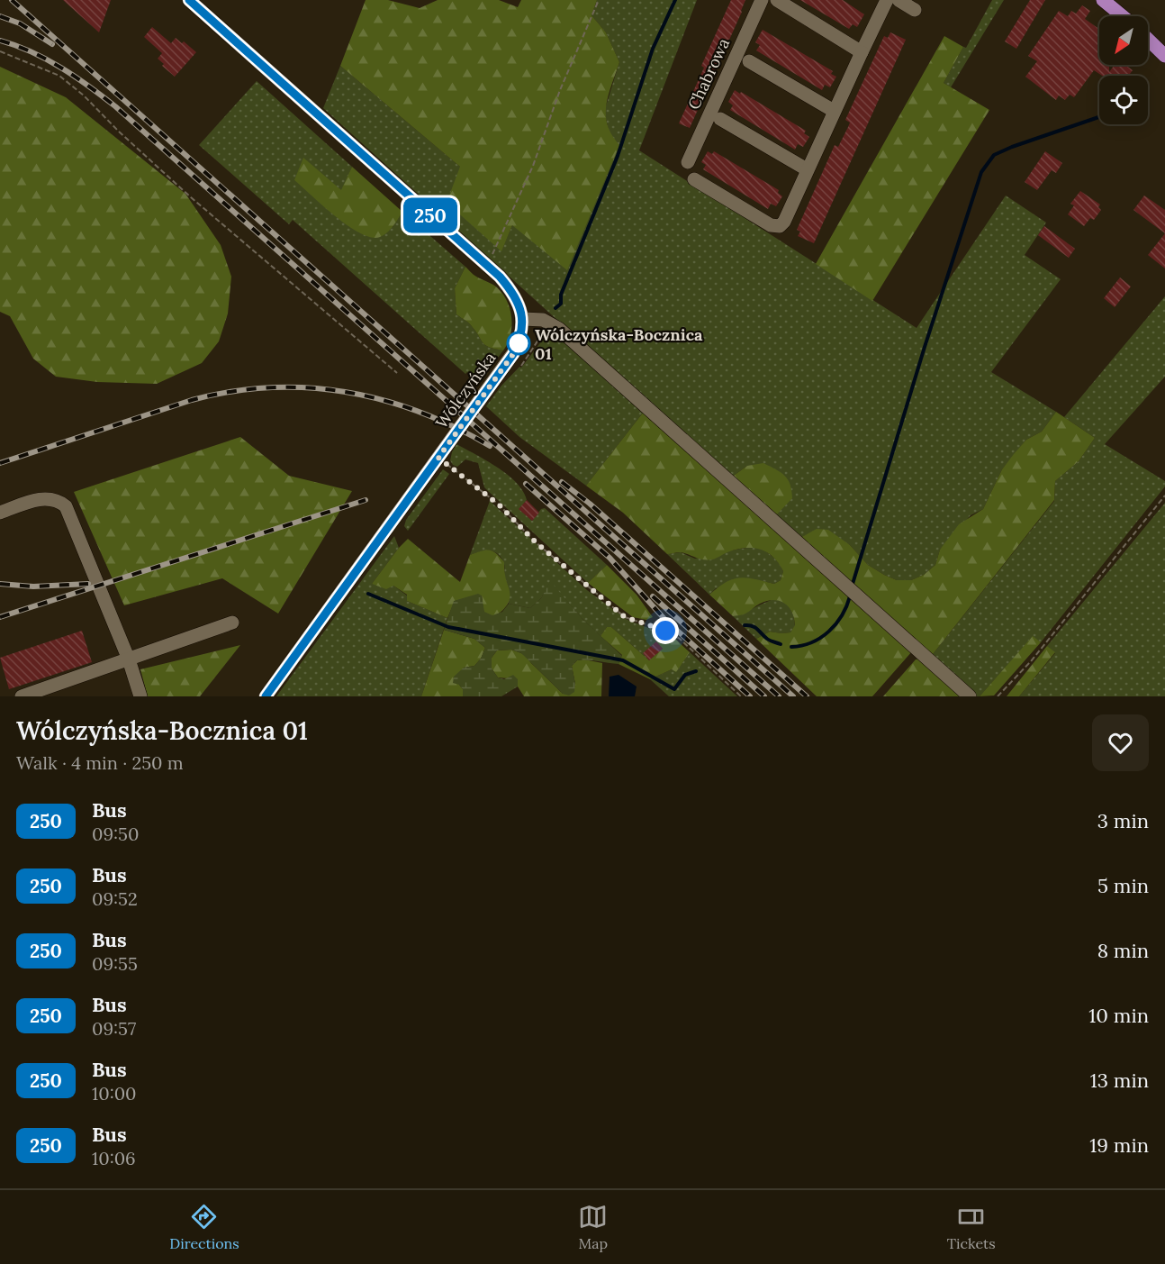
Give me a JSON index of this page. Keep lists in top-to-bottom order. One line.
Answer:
{"streets":{"street":["Chabrowa","Wólczyńska"]},"places":["Wólczyńska-Bocznica 01"],"lines":["bus line 250"],"north":"bottom left","page":{"on_map":"250","heading":["Wólczyńska-Bocznica 01","Walk · 4 min · 250 m"],"list":[{"mark":"250","name":"Bus","note":"09:50","value":"3 min"},{"mark":"250","name":"Bus","note":"09:52","value":"5 min"},{"mark":"250","name":"Bus","note":"09:55","value":"8 min"},{"mark":"250","name":"Bus","note":"09:57","value":"10 min"},{"mark":"250","name":"Bus","note":"10:00","value":"13 min"},{"mark":"250","name":"Bus","note":"10:06","value":"19 min"}],"tabs":["Directions","Map","Tickets"]}}
